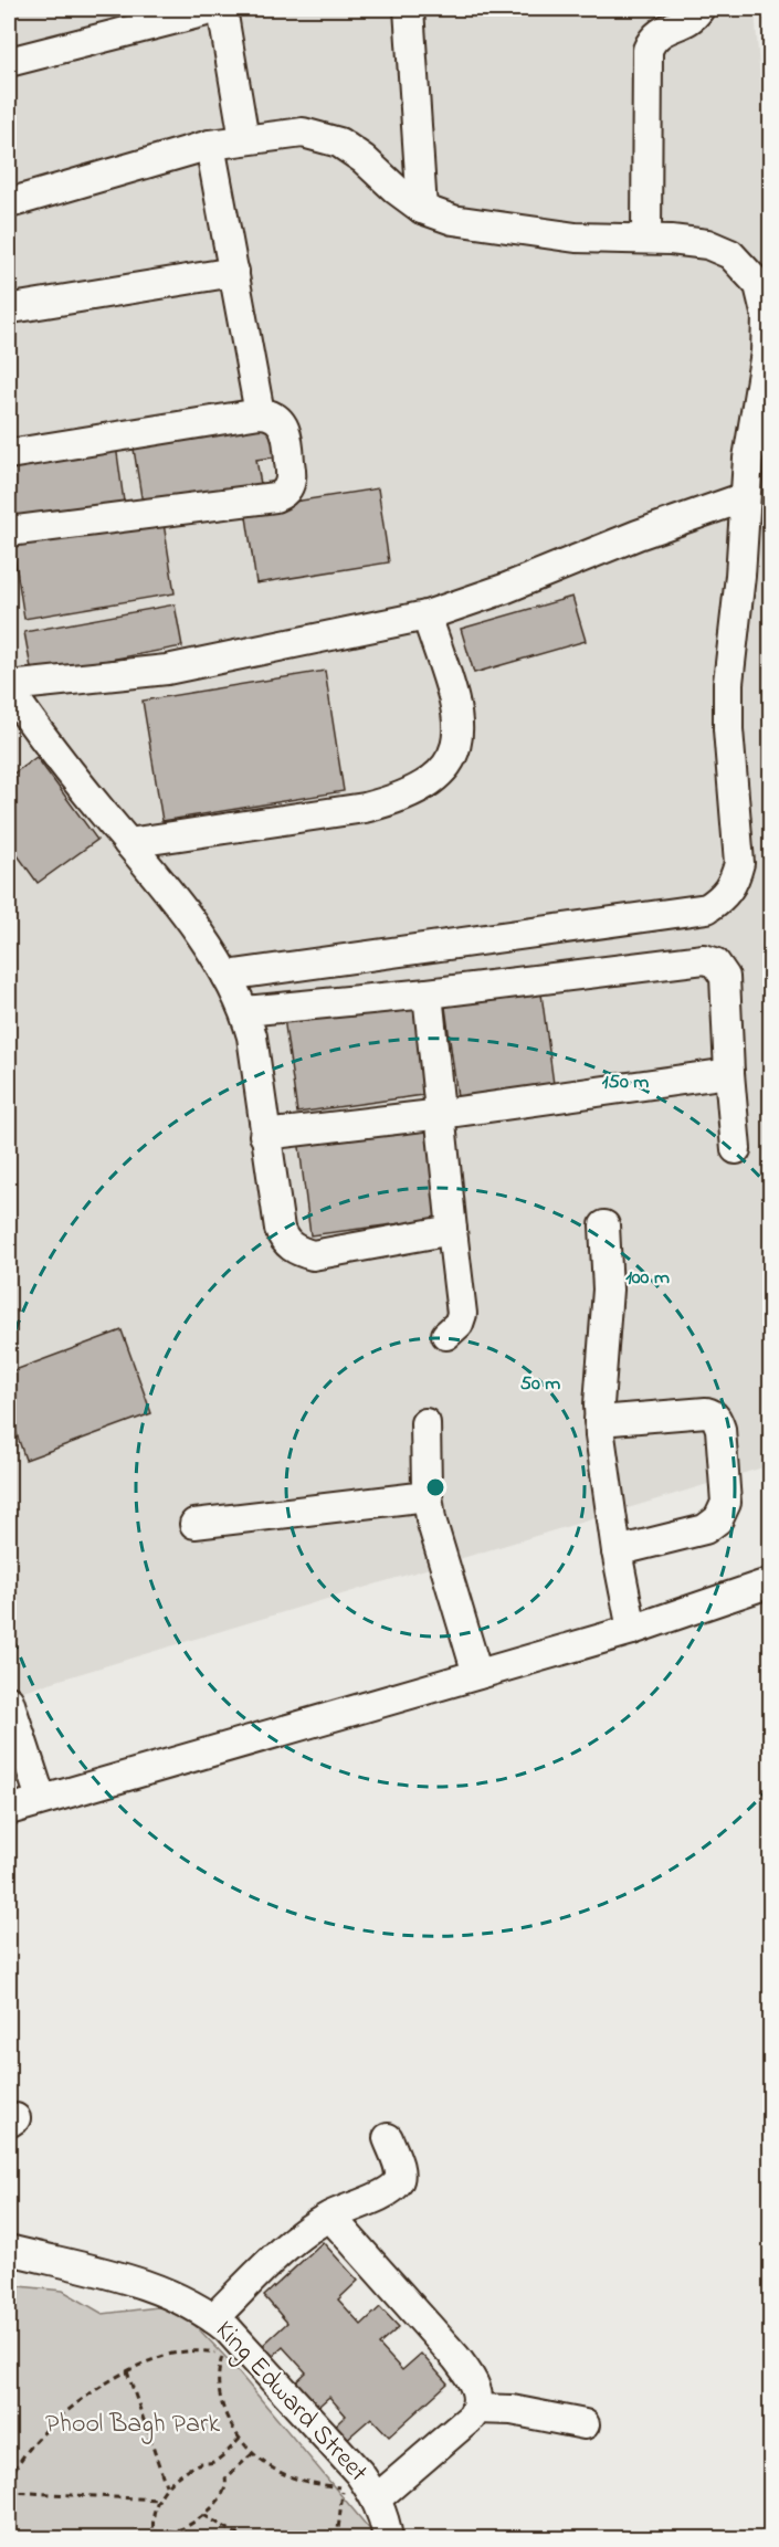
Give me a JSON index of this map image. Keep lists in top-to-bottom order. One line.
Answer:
{"streets":{"street":["King Edward Street"]},"parks":["Phool Bagh Park"],"rings":["150 m","100 m","50 m"]}
